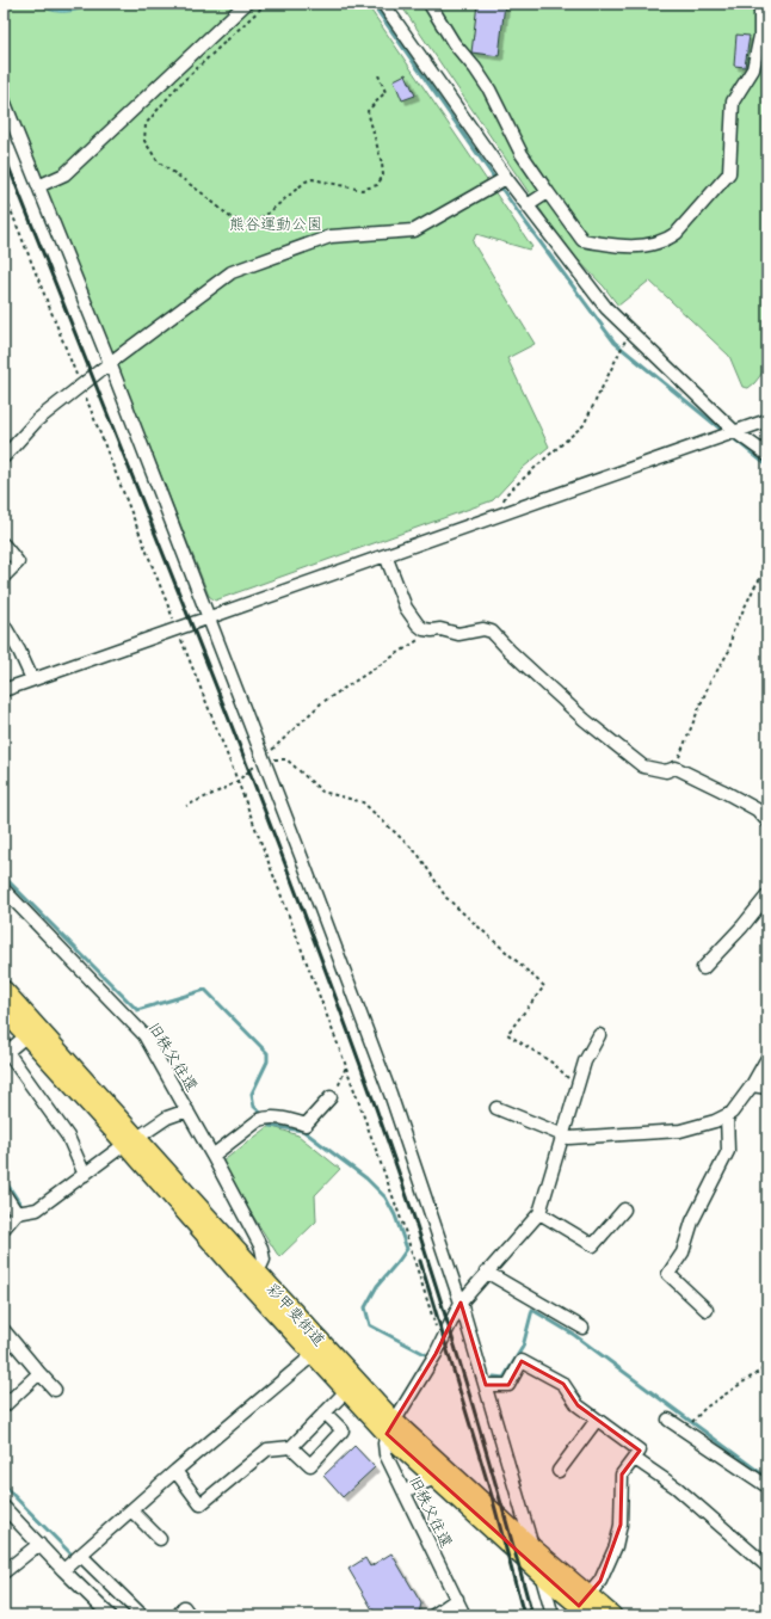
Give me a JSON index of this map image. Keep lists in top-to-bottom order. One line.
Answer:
{"streets":{"highway":["彩甲斐街道"],"street":["旧秩父往還"]},"crossings":[["旧秩父往還","彩甲斐街道"]],"parks":["熊谷運動公園"]}
